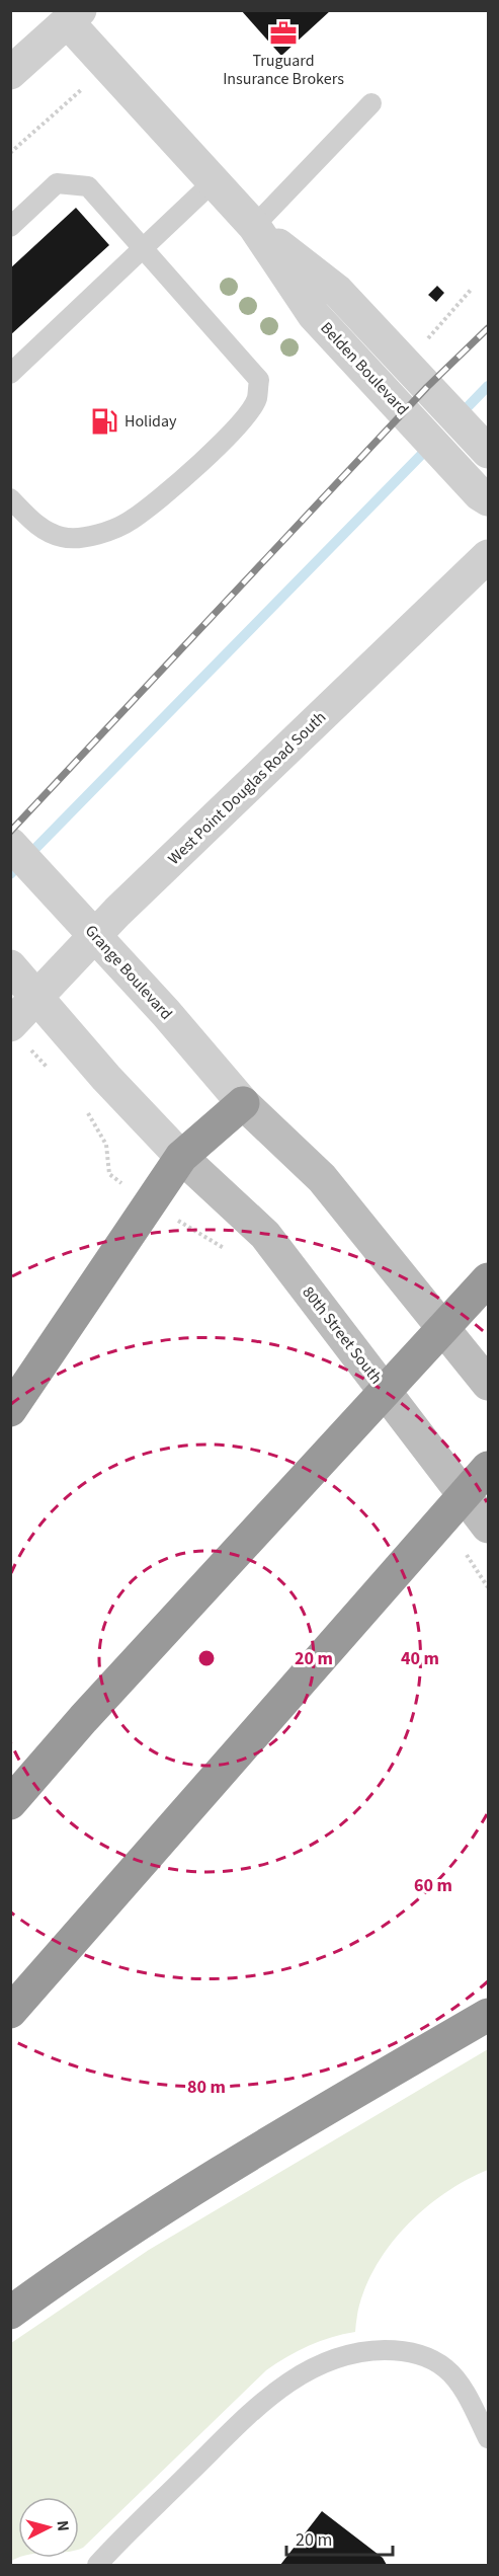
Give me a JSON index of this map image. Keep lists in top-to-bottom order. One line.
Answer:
{"streets":{"main road":["80th Street South"],"street":["Belden Boulevard","West Point Douglas Road South","Grange Boulevard"]},"places":{"office":["Truguard Insurance Brokers"],"fuel station":["Holiday"]},"scale_bar":"20 m","north":"right","rings":["20 m","40 m","60 m","80 m"]}
